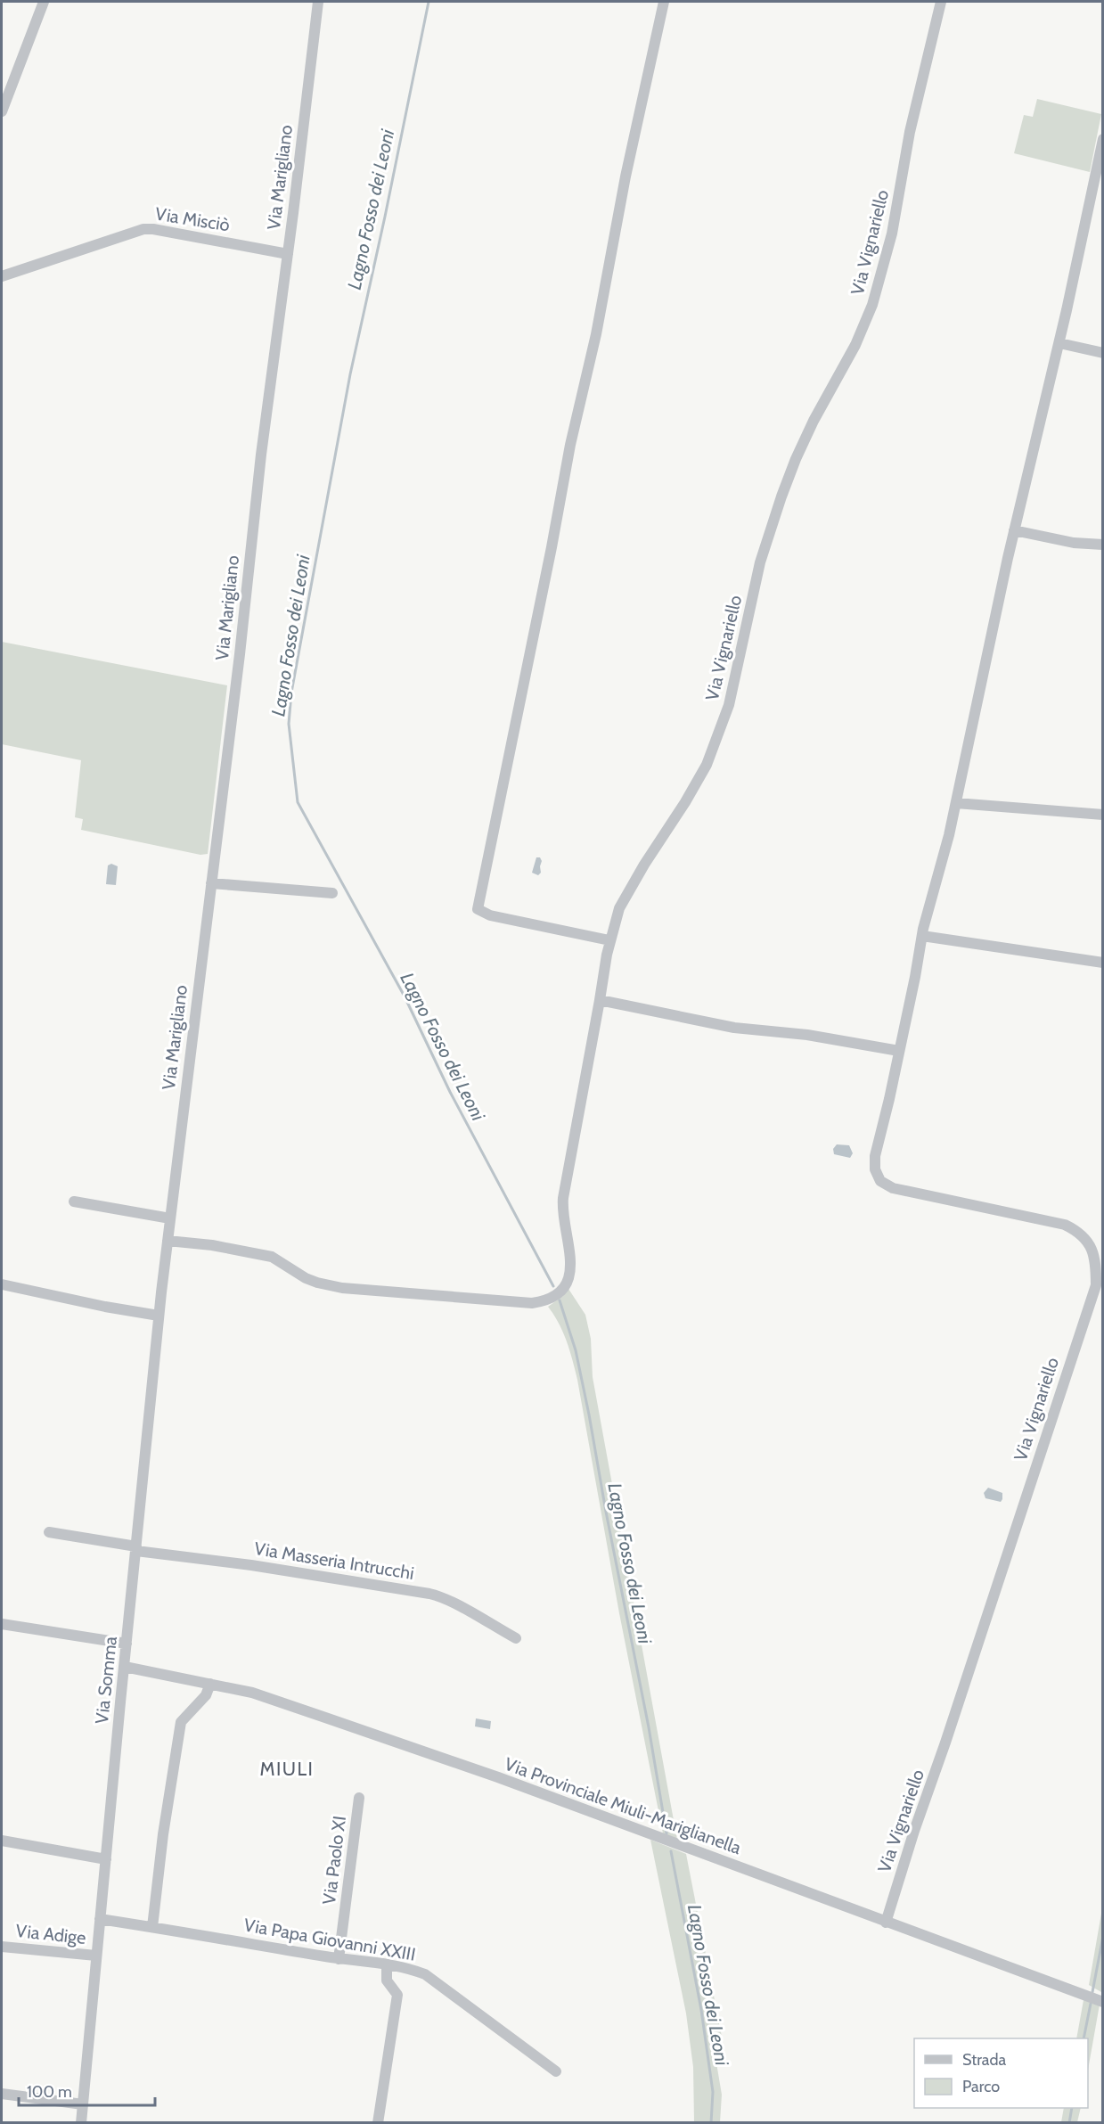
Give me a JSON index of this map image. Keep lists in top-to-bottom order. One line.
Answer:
{"streets":{"street":["Via Marigliano","Via Misciò","Via Vignariello","Via Masseria Intrucchi","Via Somma","Via Provinciale Miuli-Mariglianella","Via Paolo XI","Via Adige","Via Papa Giovanni XXIII"]},"crossings":[["Via Marigliano","Via Misciò"],["Via Marigliano","Via Vignariello"],["Via Marigliano","Via Somma"],["Via Vignariello","Via Somma"],["Via Vignariello","Via Provinciale Miuli-Mariglianella"],["Via Masseria Intrucchi","Via Somma"],["Via Somma","Via Provinciale Miuli-Mariglianella"],["Via Somma","Via Adige"],["Via Somma","Via Papa Giovanni XXIII"],["Via Paolo XI","Via Papa Giovanni XXIII"]],"districts":["MIULI"],"water":["Lagno Fosso dei Leoni"],"legend":["Strada","Parco"],"scale_bar":"100 m"}
